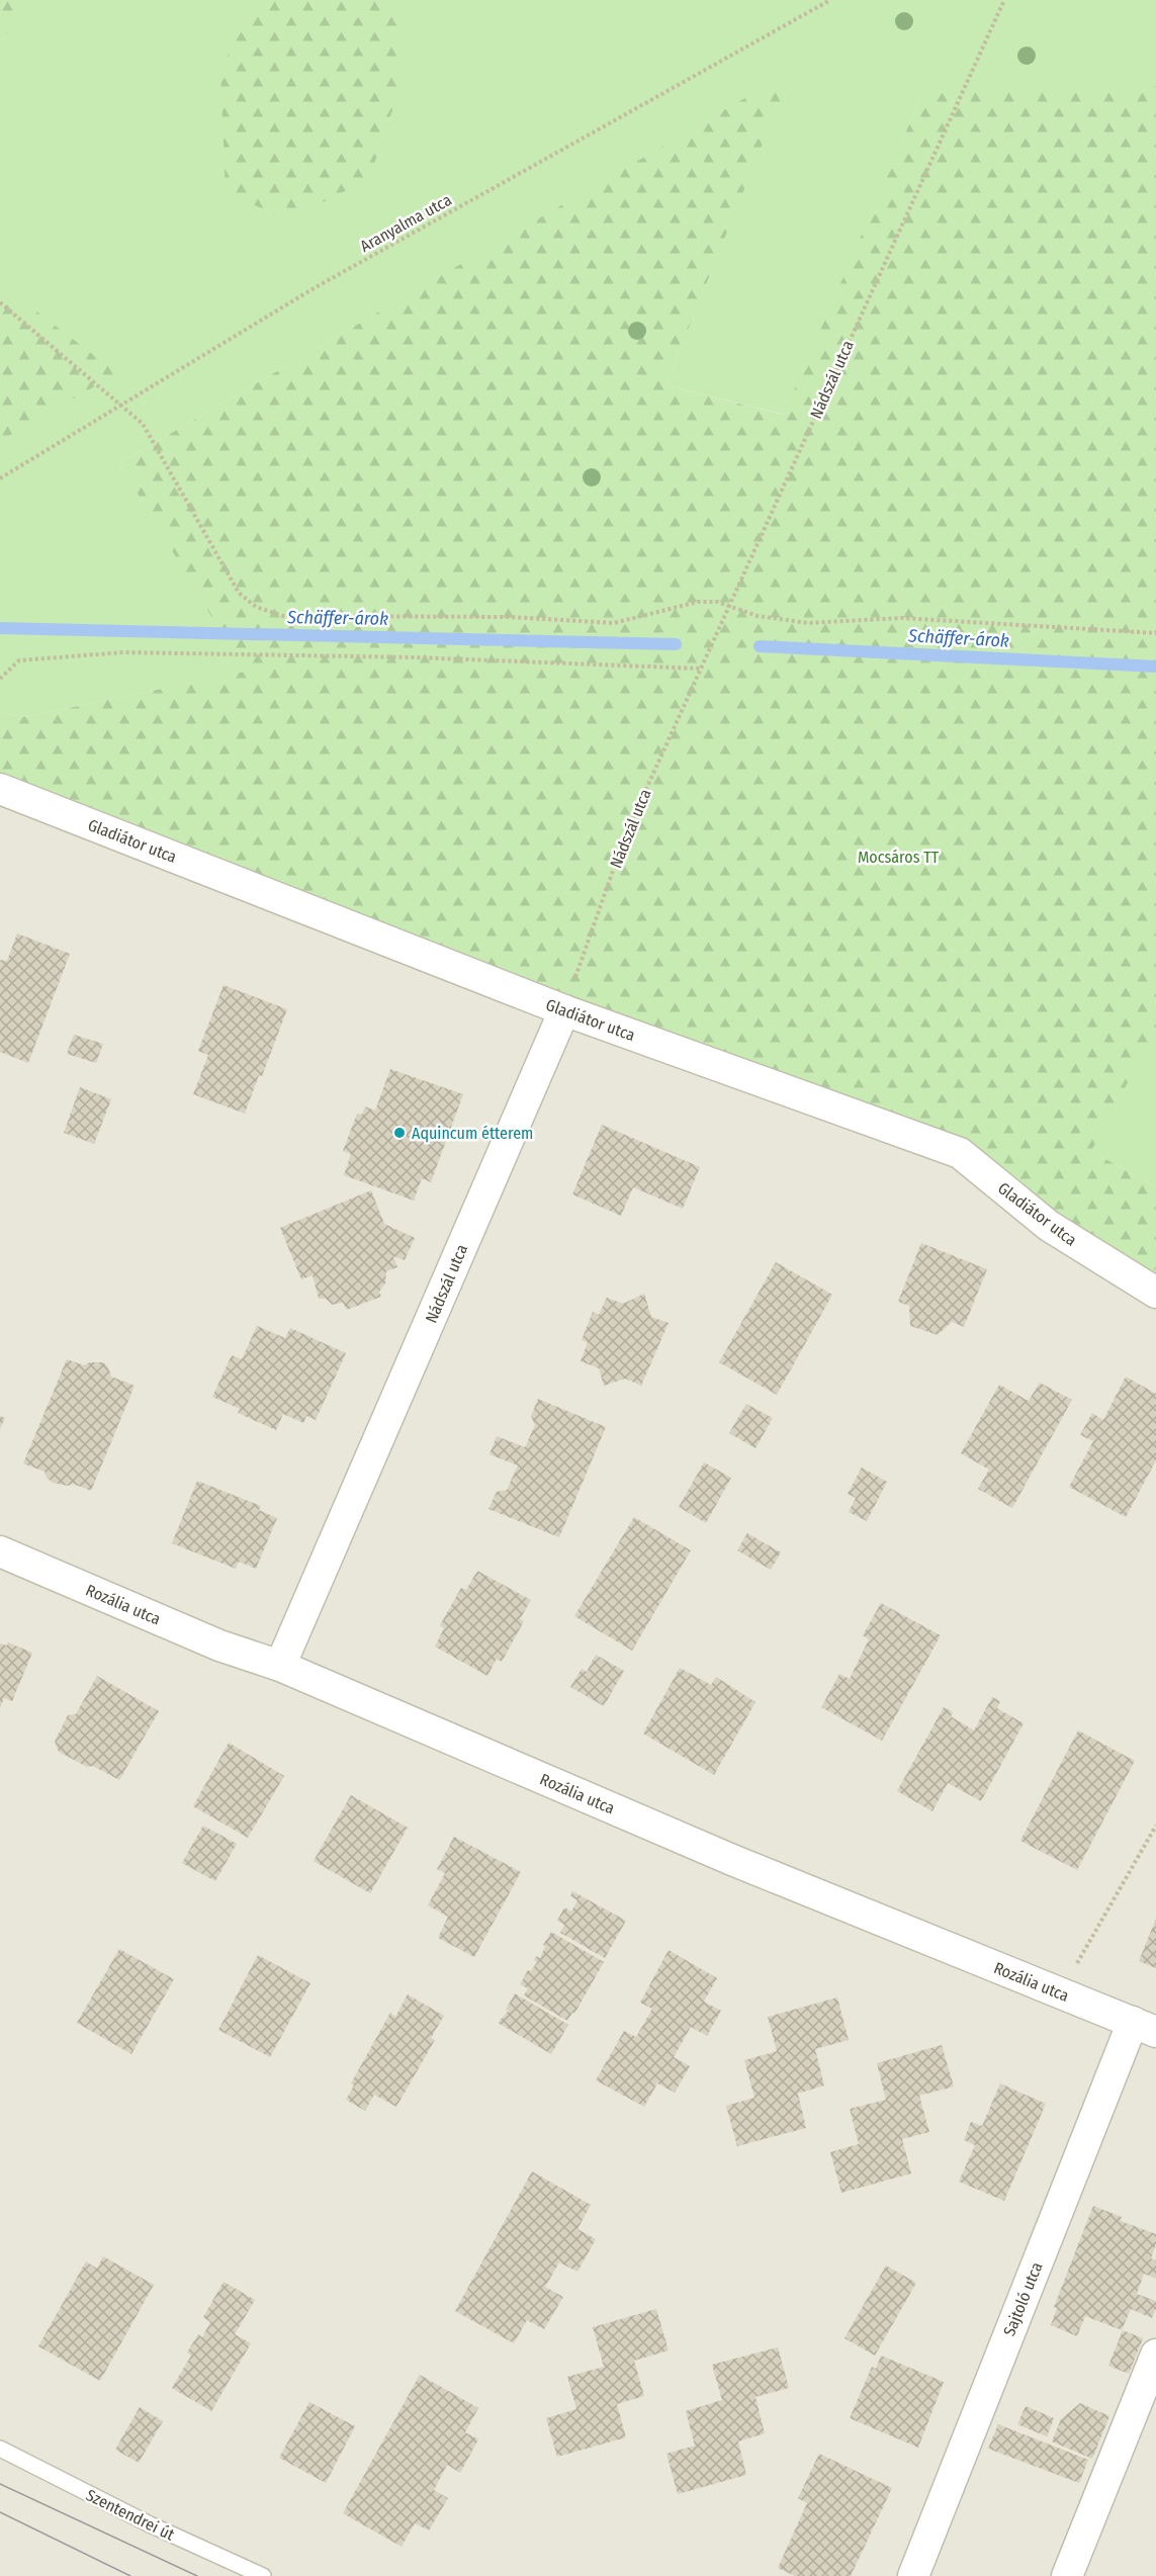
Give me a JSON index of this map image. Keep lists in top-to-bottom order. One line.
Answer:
{"streets":{"street":["Nádszál utca","Gladiátor utca","Rozália utca","Sajtoló utca"],"lane":["Szentendrei út"],"path":["Aranyalma utca"]},"crossings":[["Nádszál utca","Gladiátor utca"],["Nádszál utca","Rozália utca"],["Rozália utca","Sajtoló utca"]],"water":["Schäffer-árok"],"parks":["Mocsáros TT"],"places":["Aquincum étterem"]}
